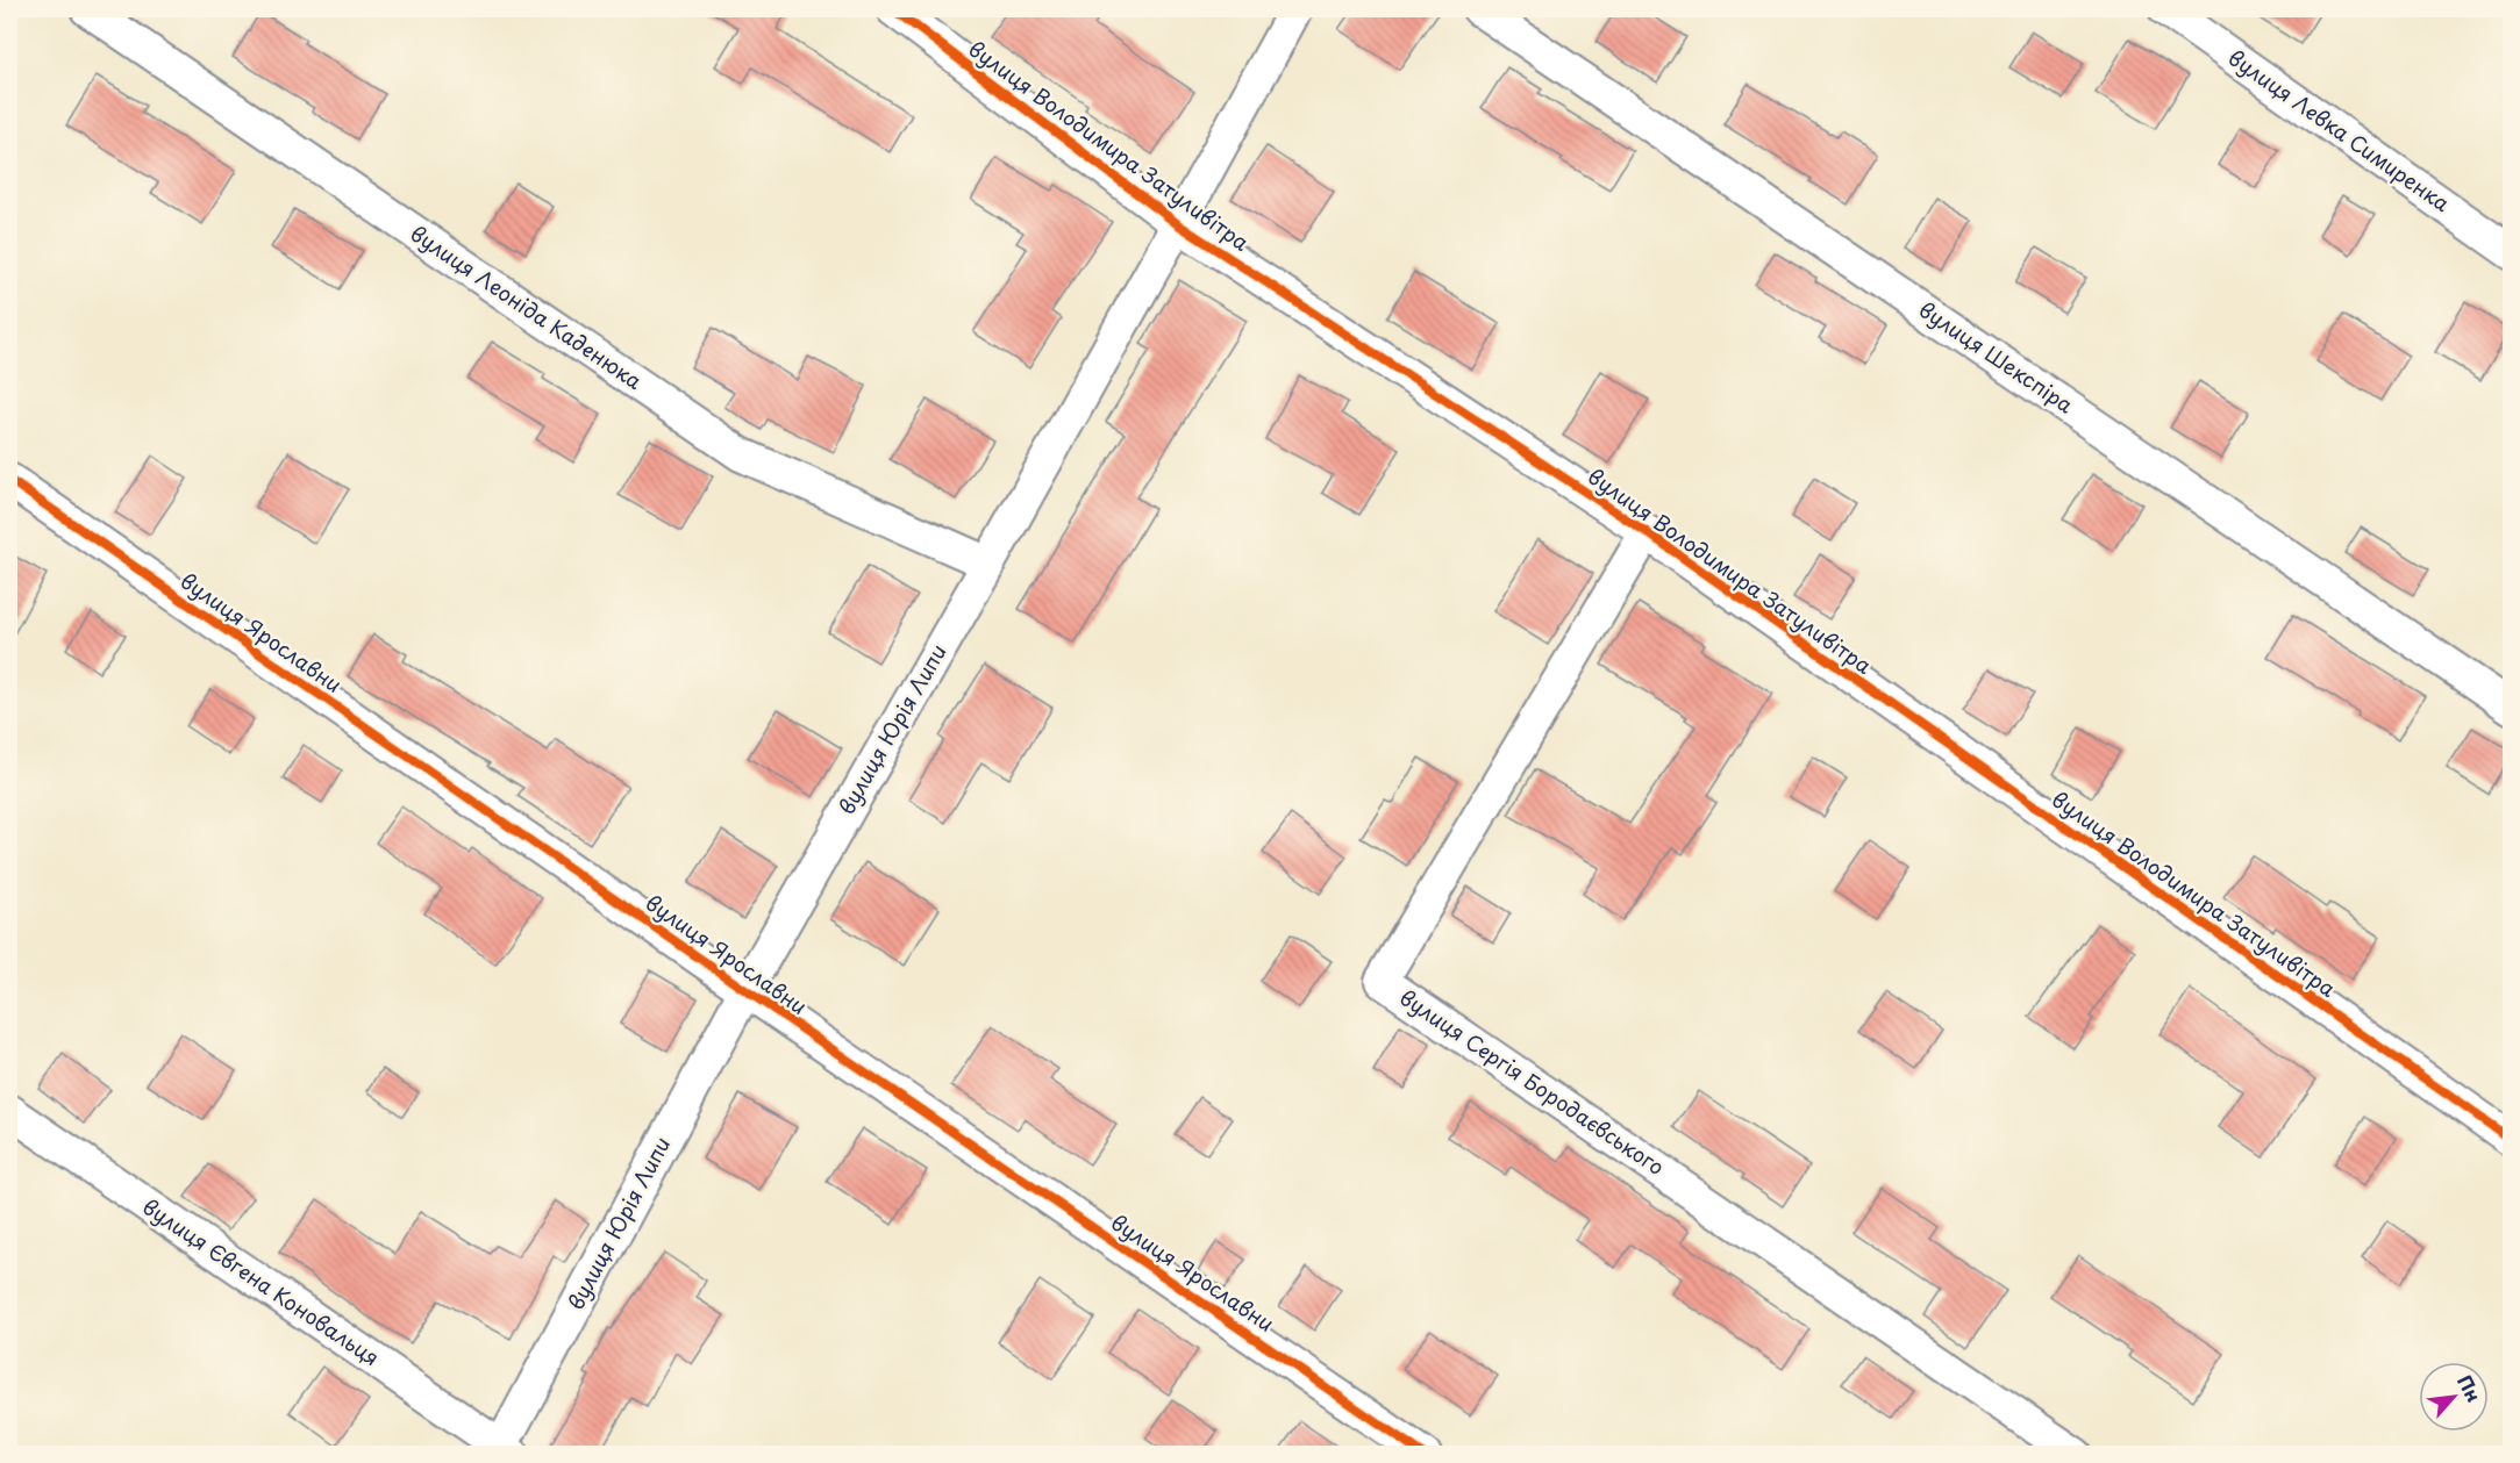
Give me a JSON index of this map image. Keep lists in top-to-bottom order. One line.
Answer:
{"streets":{"street":["вулиця Левка Симиренка","вулиця Володимира Затуливітра","вулиця Леоніда Каденюка","вулиця Шекспіра","вулиця Ярославни","вулиця Юрія Липи","вулиця Сергія Бородаєвського","вулиця Євгена Коновальця"]},"crossings":[["вулиця Володимира Затуливітра","вулиця Юрія Липи"],["вулиця Володимира Затуливітра","вулиця Сергія Бородаєвського"],["вулиця Леоніда Каденюка","вулиця Юрія Липи"],["вулиця Ярославни","вулиця Юрія Липи"],["вулиця Юрія Липи","вулиця Євгена Коновальця"]],"north":"top right"}
